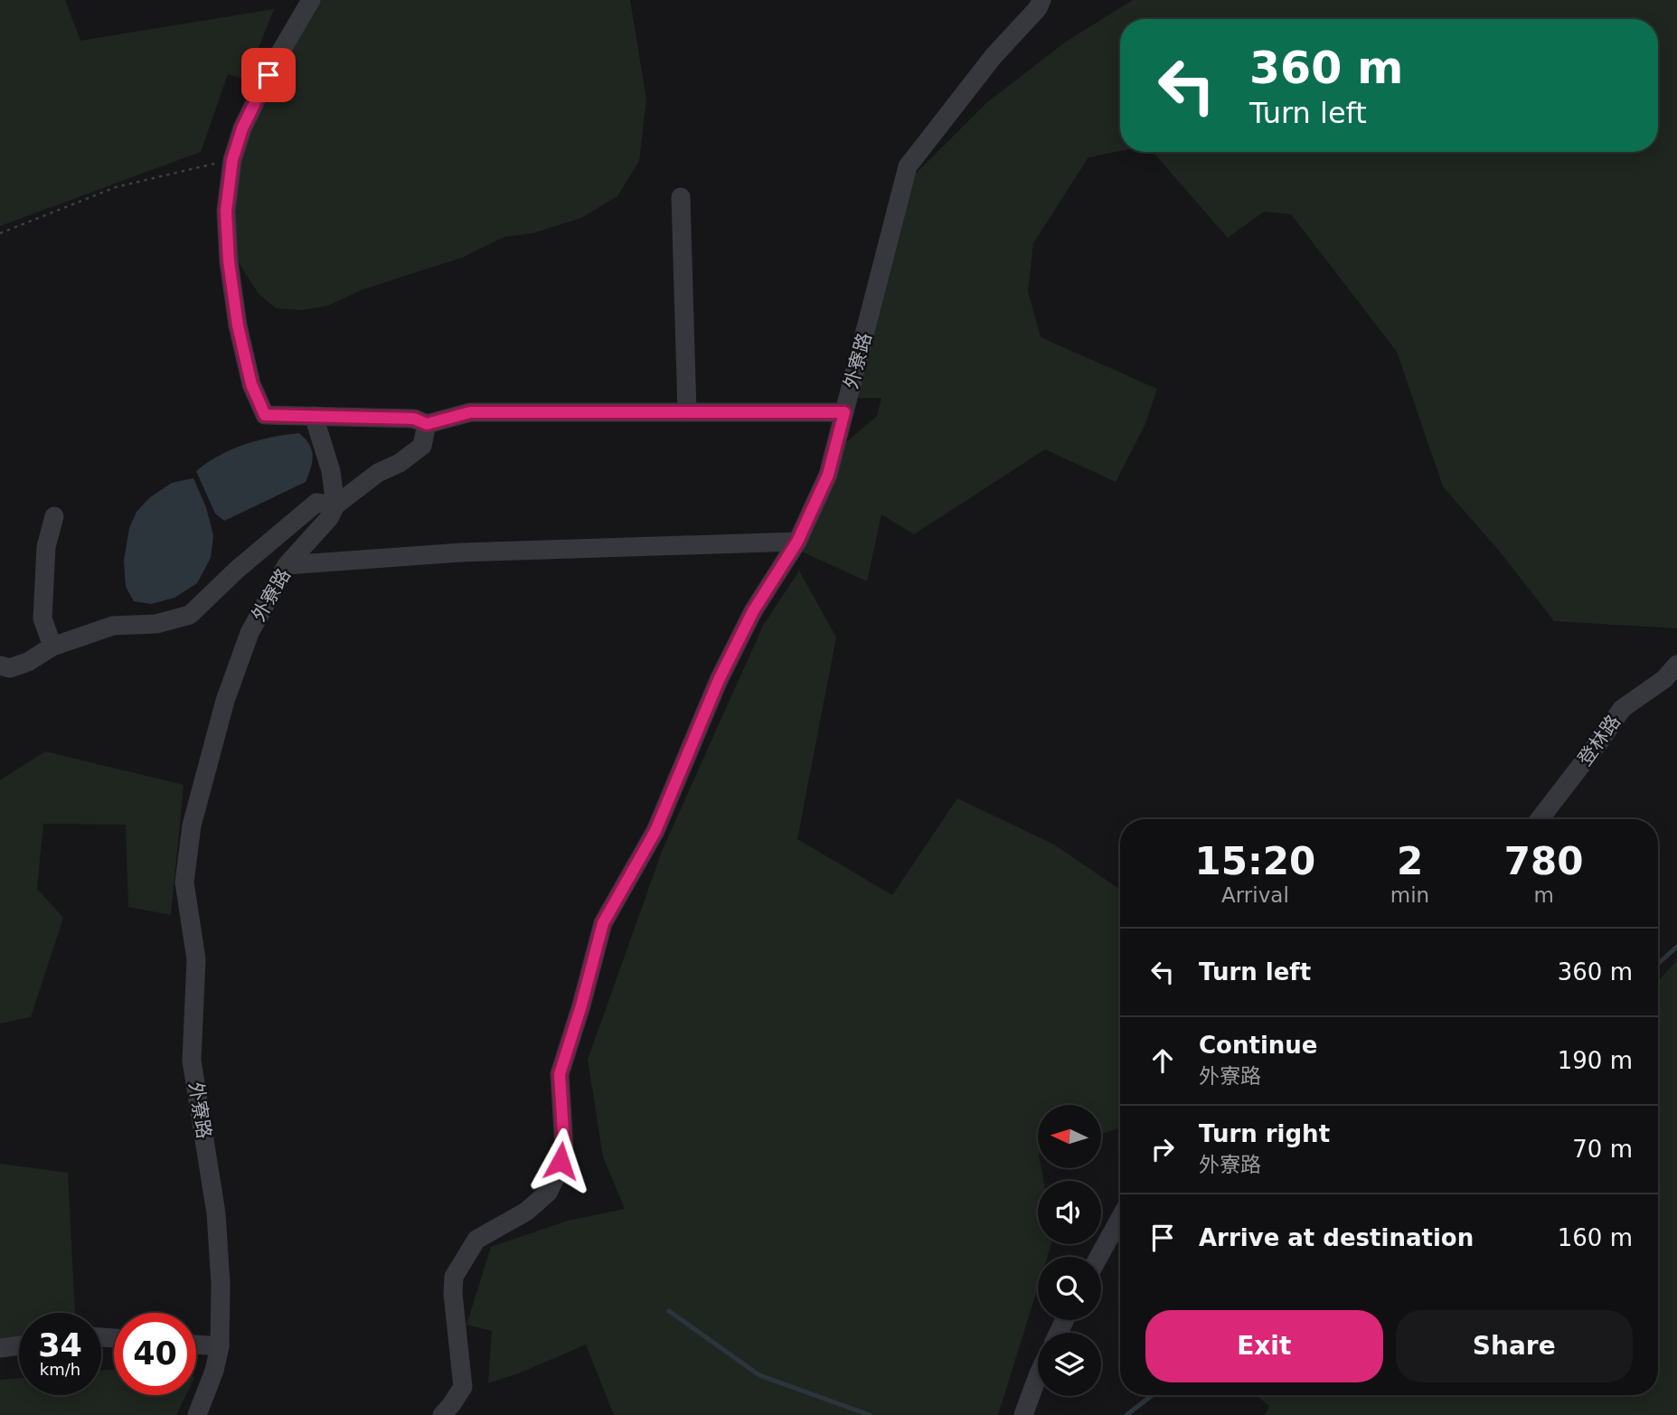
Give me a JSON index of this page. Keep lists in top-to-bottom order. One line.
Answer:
{"streets":{"street":["外寮路","登林路"]},"north":"left","page":{"turn":["360 m","Turn left"],"eta":["15:20","Arrival","2","min","780","m"],"list":[{"name":"Turn left","value":"360 m"},{"name":"Continue","note":"外寮路","value":"190 m"},{"name":"Turn right","note":"外寮路","value":"70 m"},{"name":"Arrive at destination","value":"160 m"}],"buttons":["Exit","Share"],"speed":"34 km/h","limit":"40"}}
